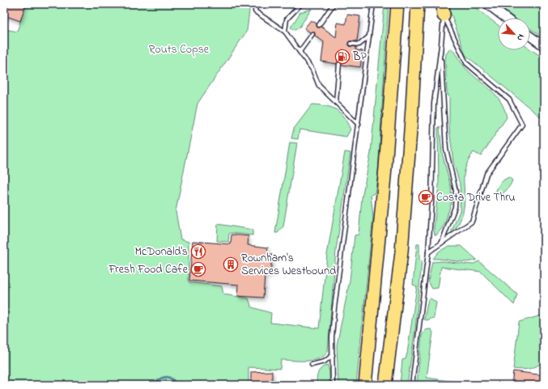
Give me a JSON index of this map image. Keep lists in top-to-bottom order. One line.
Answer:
{"parks":["Routs Copse"],"places":{"fuel station":["BP"],"cafe":["Costa Drive Thru","Fresh Food Cafe"],"restaurant":["McDonald's"],"building":["Rownham's Services Westbound"]},"north":"bottom right"}
